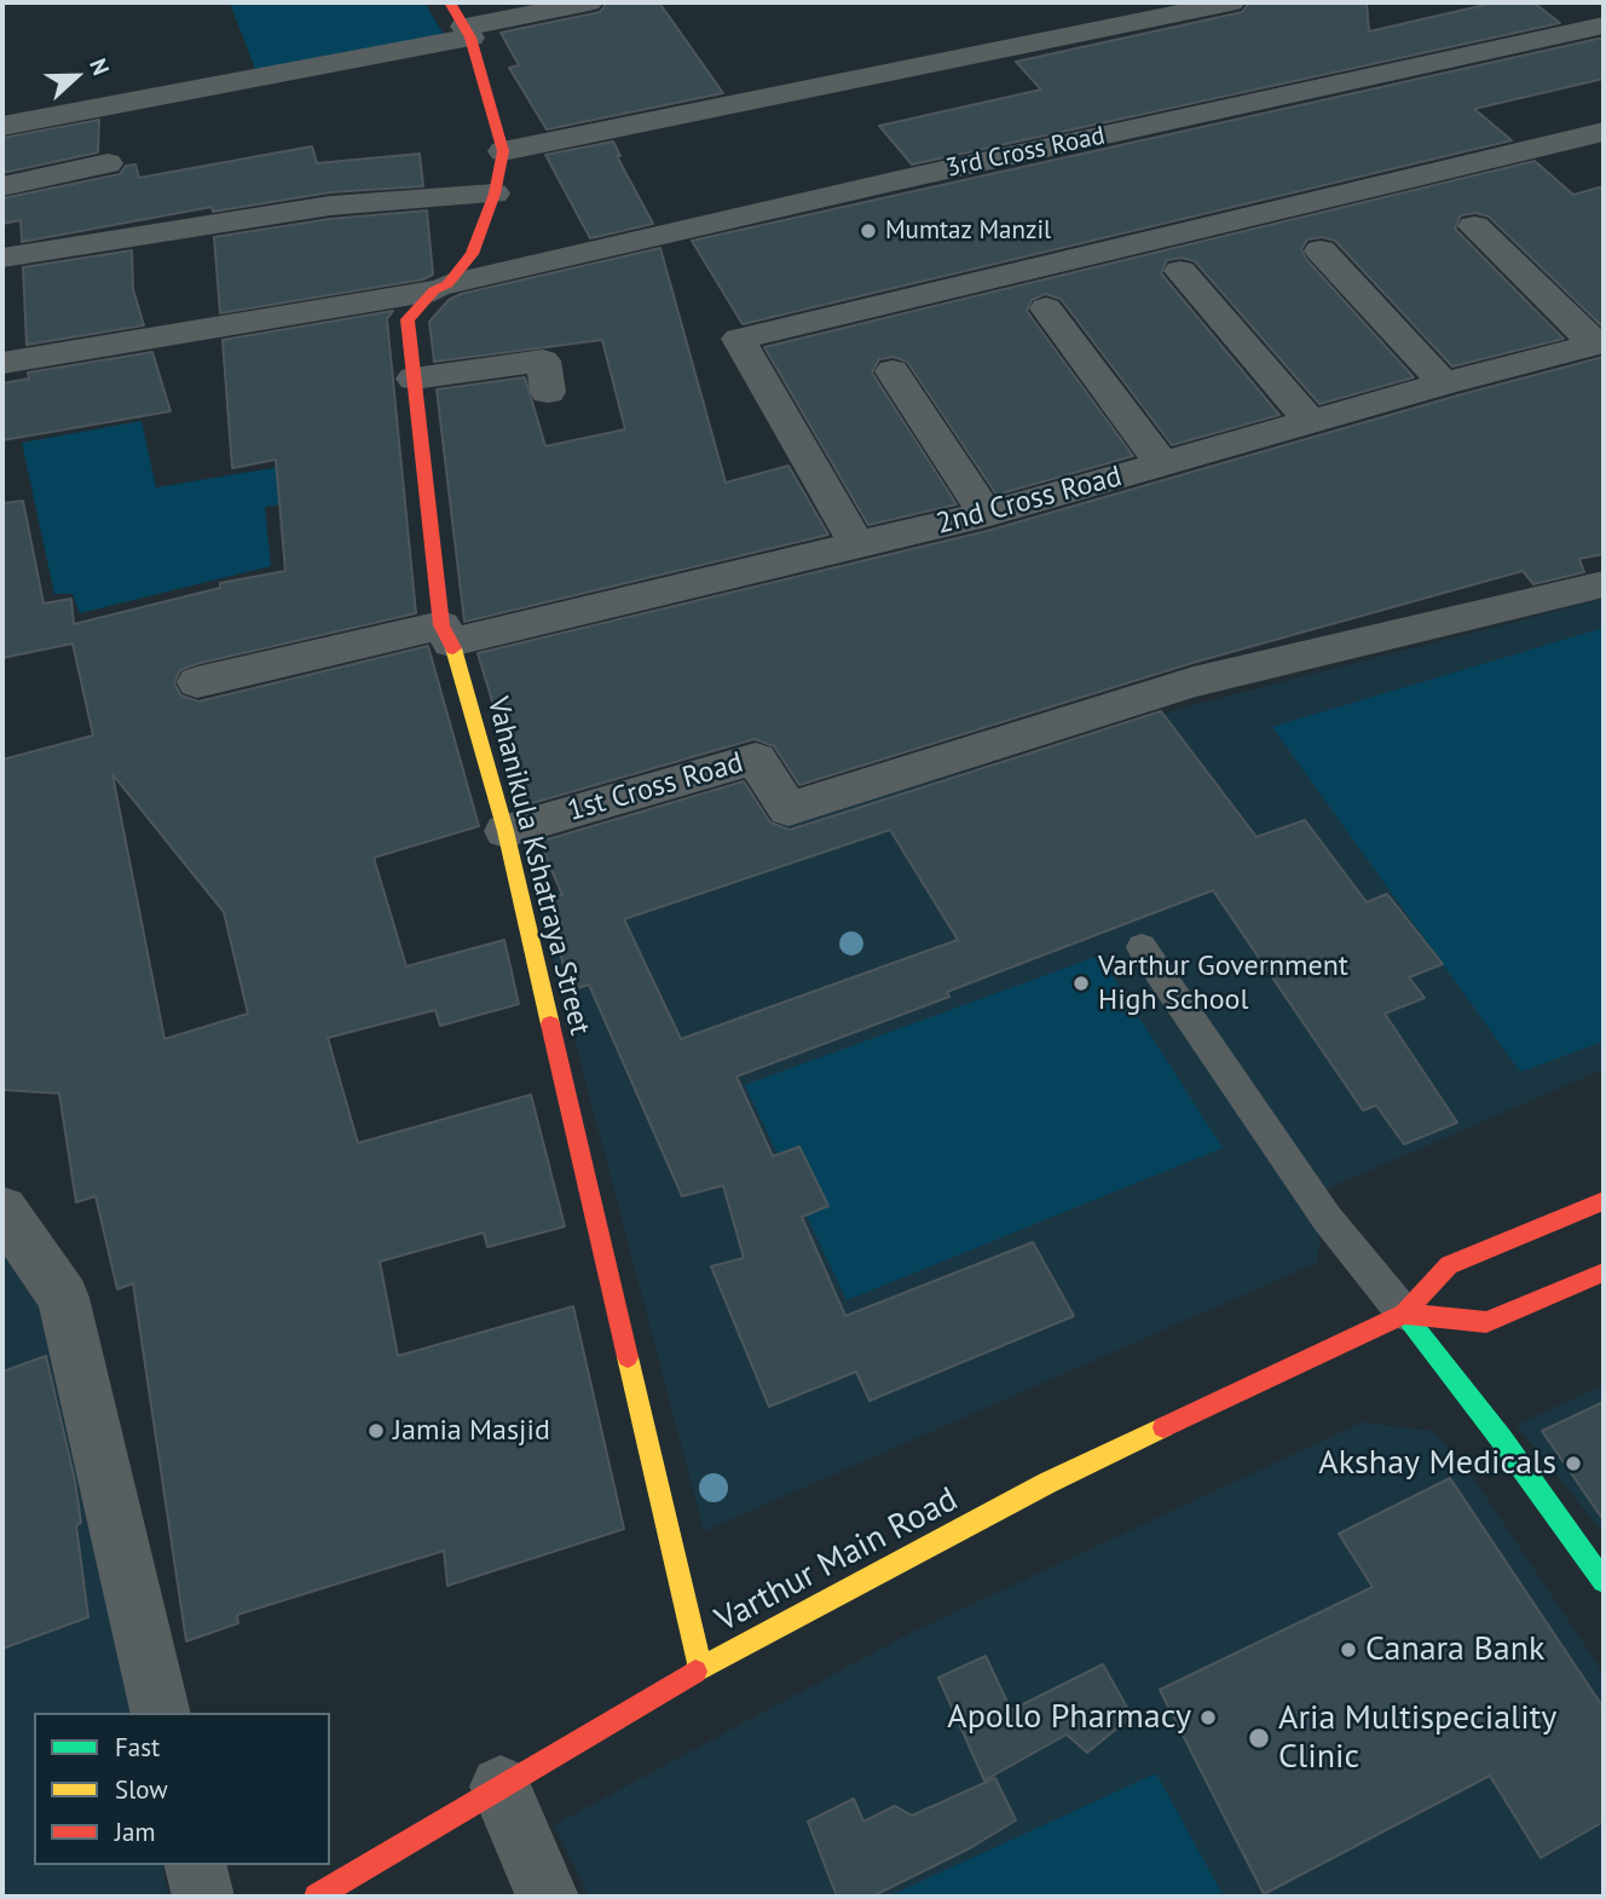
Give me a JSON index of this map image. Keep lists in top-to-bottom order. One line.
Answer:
{"streets":{"street":["3rd Cross Road","2nd Cross Road","1st Cross Road","Vahanikula Kshatraya Street","Varthur Main Road"]},"crossings":[["3rd Cross Road","Vahanikula Kshatraya Street"],["2nd Cross Road","Vahanikula Kshatraya Street"],["1st Cross Road","Vahanikula Kshatraya Street"],["Vahanikula Kshatraya Street","Varthur Main Road"]],"places":["Mumtaz Manzil","Varthur Government High School","Jamia Masjid","Akshay Medicals","Canara Bank","Apollo Pharmacy","Aria Multispeciality Clinic"],"legend":["Fast","Slow","Jam"],"north":"right"}
